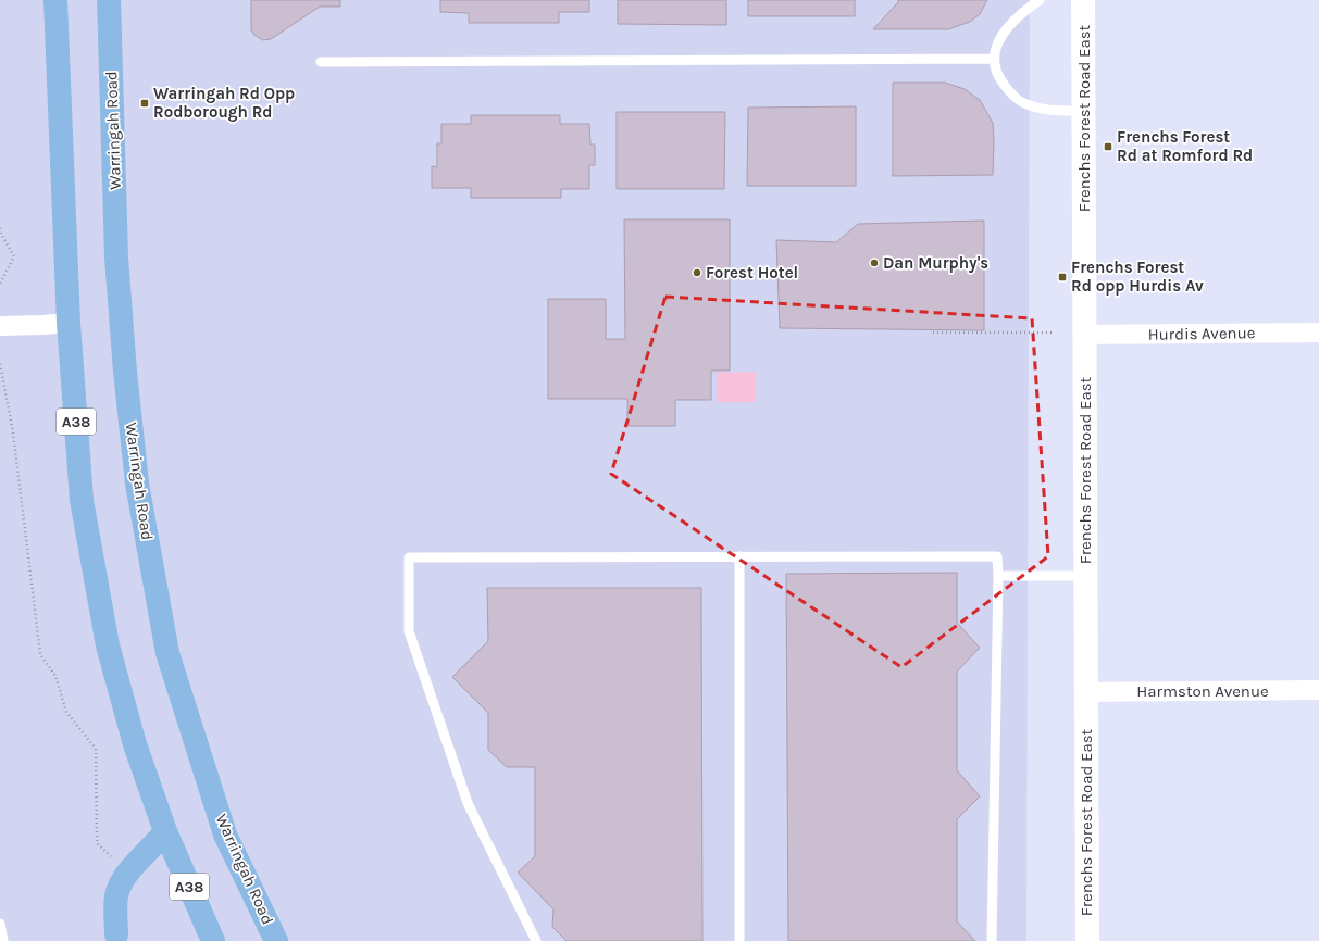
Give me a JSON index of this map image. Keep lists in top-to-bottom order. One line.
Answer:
{"streets":{"highway":["Warringah Road","A38"],"main road":["Frenchs Forest Road East"],"street":["Hurdis Avenue","Harmston Avenue"]},"crossings":[["Frenchs Forest Road East","Hurdis Avenue"],["Frenchs Forest Road East","Harmston Avenue"]],"places":{"transit":["Warringah Rd Opp Rodborough Rd","Frenchs Forest Rd at Romford Rd","Frenchs Forest Rd opp Hurdis Av"],"other":["Dan Murphy's","Forest Hotel"]}}
